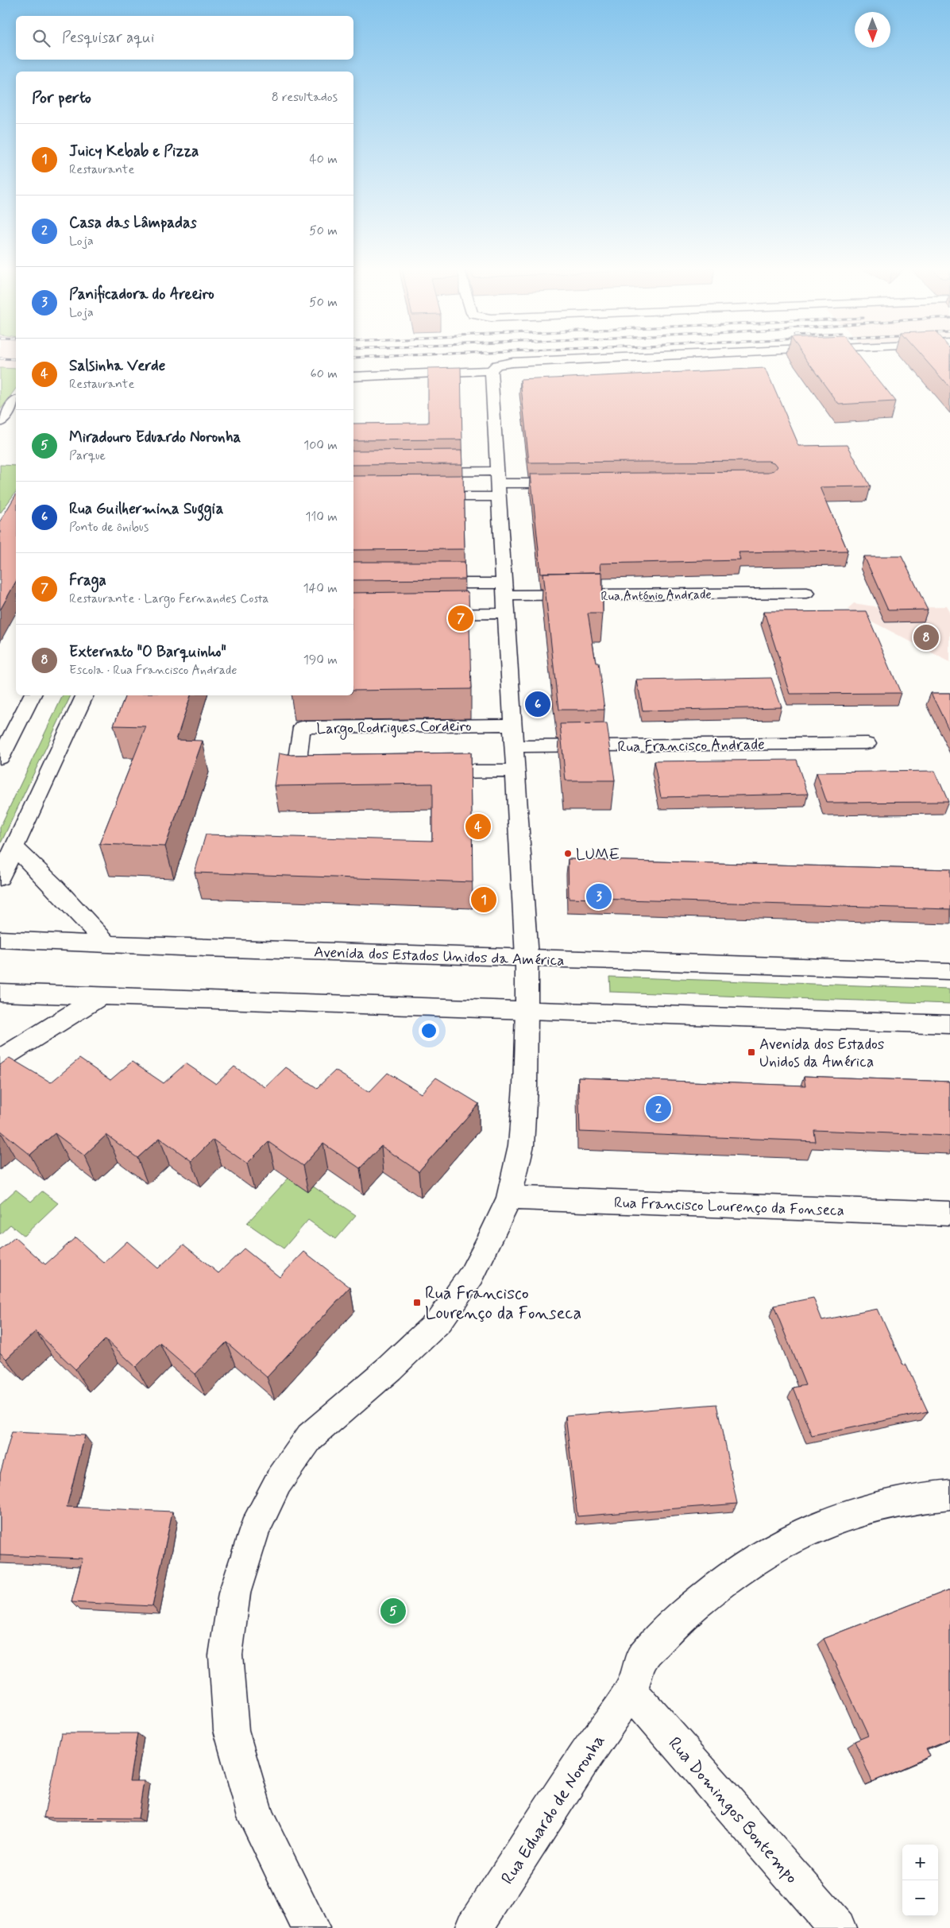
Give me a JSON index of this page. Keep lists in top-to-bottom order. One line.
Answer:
{"streets":{"street":["Rua António Andrade","Largo Rodrigues Cordeiro","Rua Francisco Andrade","Avenida dos Estados Unidos da América","Rua Francisco Lourenço da Fonseca","Rua Eduardo de Noronha","Rua Domingos Bontempo"]},"crossings":[["Rua Eduardo de Noronha","Rua Domingos Bontempo"]],"places":{"other":["LUME"],"transit":["Avenida dos Estados Unidos da América","Rua Francisco Lourenço da Fonseca"]},"north":"bottom","page":{"search":"Pesquisar aqui","heading":["Por perto","8 resultados"],"list":[{"mark":"1","name":"Juicy Kebab e Pizza","note":"Restaurante","value":"40 m"},{"mark":"2","name":"Casa das Lâmpadas","note":"Loja","value":"50 m"},{"mark":"3","name":"Panificadora do Areeiro","note":"Loja","value":"50 m"},{"mark":"4","name":"Salsinha Verde","note":"Restaurante","value":"60 m"},{"mark":"5","name":"Miradouro Eduardo Noronha","note":"Parque","value":"100 m"},{"mark":"6","name":"Rua Guilhermina Suggia","note":"Ponto de ônibus","value":"110 m"},{"mark":"7","name":"Fraga","note":"Restaurante · Largo Fernandes Costa","value":"140 m"},{"mark":"8","name":"Externato \"O Barquinho\"","note":"Escola · Rua Francisco Andrade","value":"190 m"}],"pins":["7","8","6","4","3","1","2","5"],"map_buttons":["+","−"]}}
